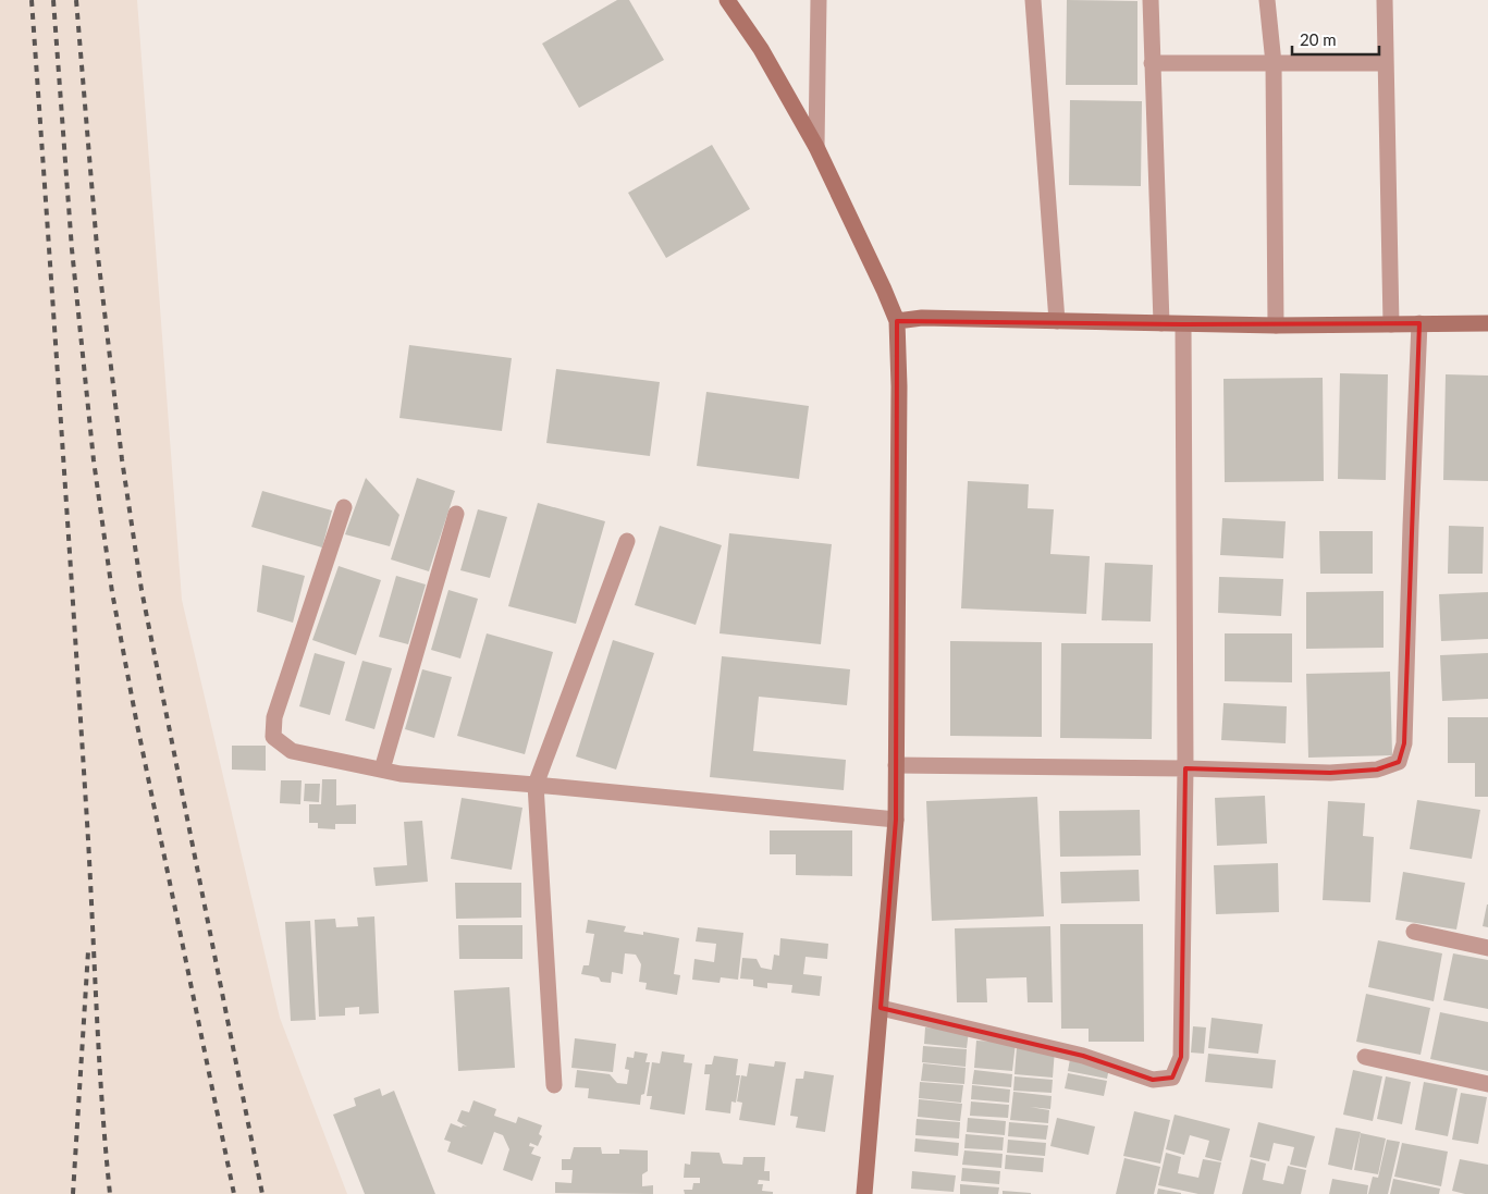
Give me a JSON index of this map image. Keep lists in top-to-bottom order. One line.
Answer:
{"scale_bar":"20 m"}
